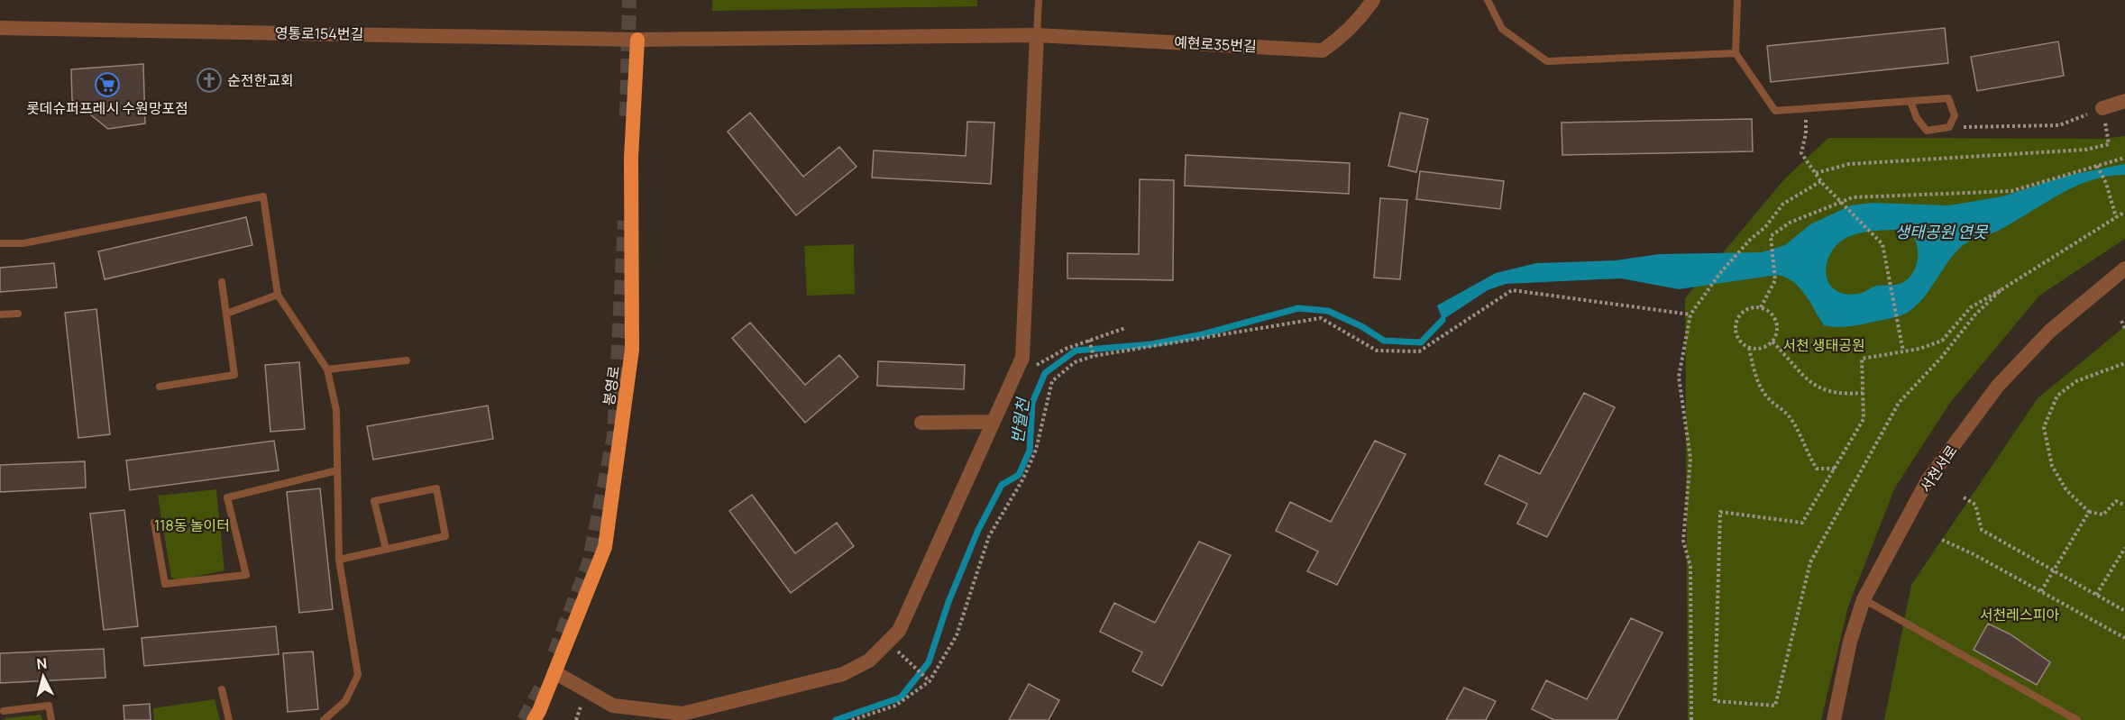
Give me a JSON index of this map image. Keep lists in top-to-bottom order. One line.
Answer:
{"streets":{"highway":["봉영로"],"street":["영통로154번길","예현로35번길","서천서로"]},"crossings":[["영통로154번길","예현로35번길"],["영통로154번길","봉영로"],["예현로35번길","봉영로"]],"water":["생태공원 연못","반월천"],"parks":["서천 생태공원","118동 놀이터","서천레스피아"],"places":{"church":["순전한교회"],"supermarket":["롯데슈퍼프레시 수원망포점"]},"north":"top"}
